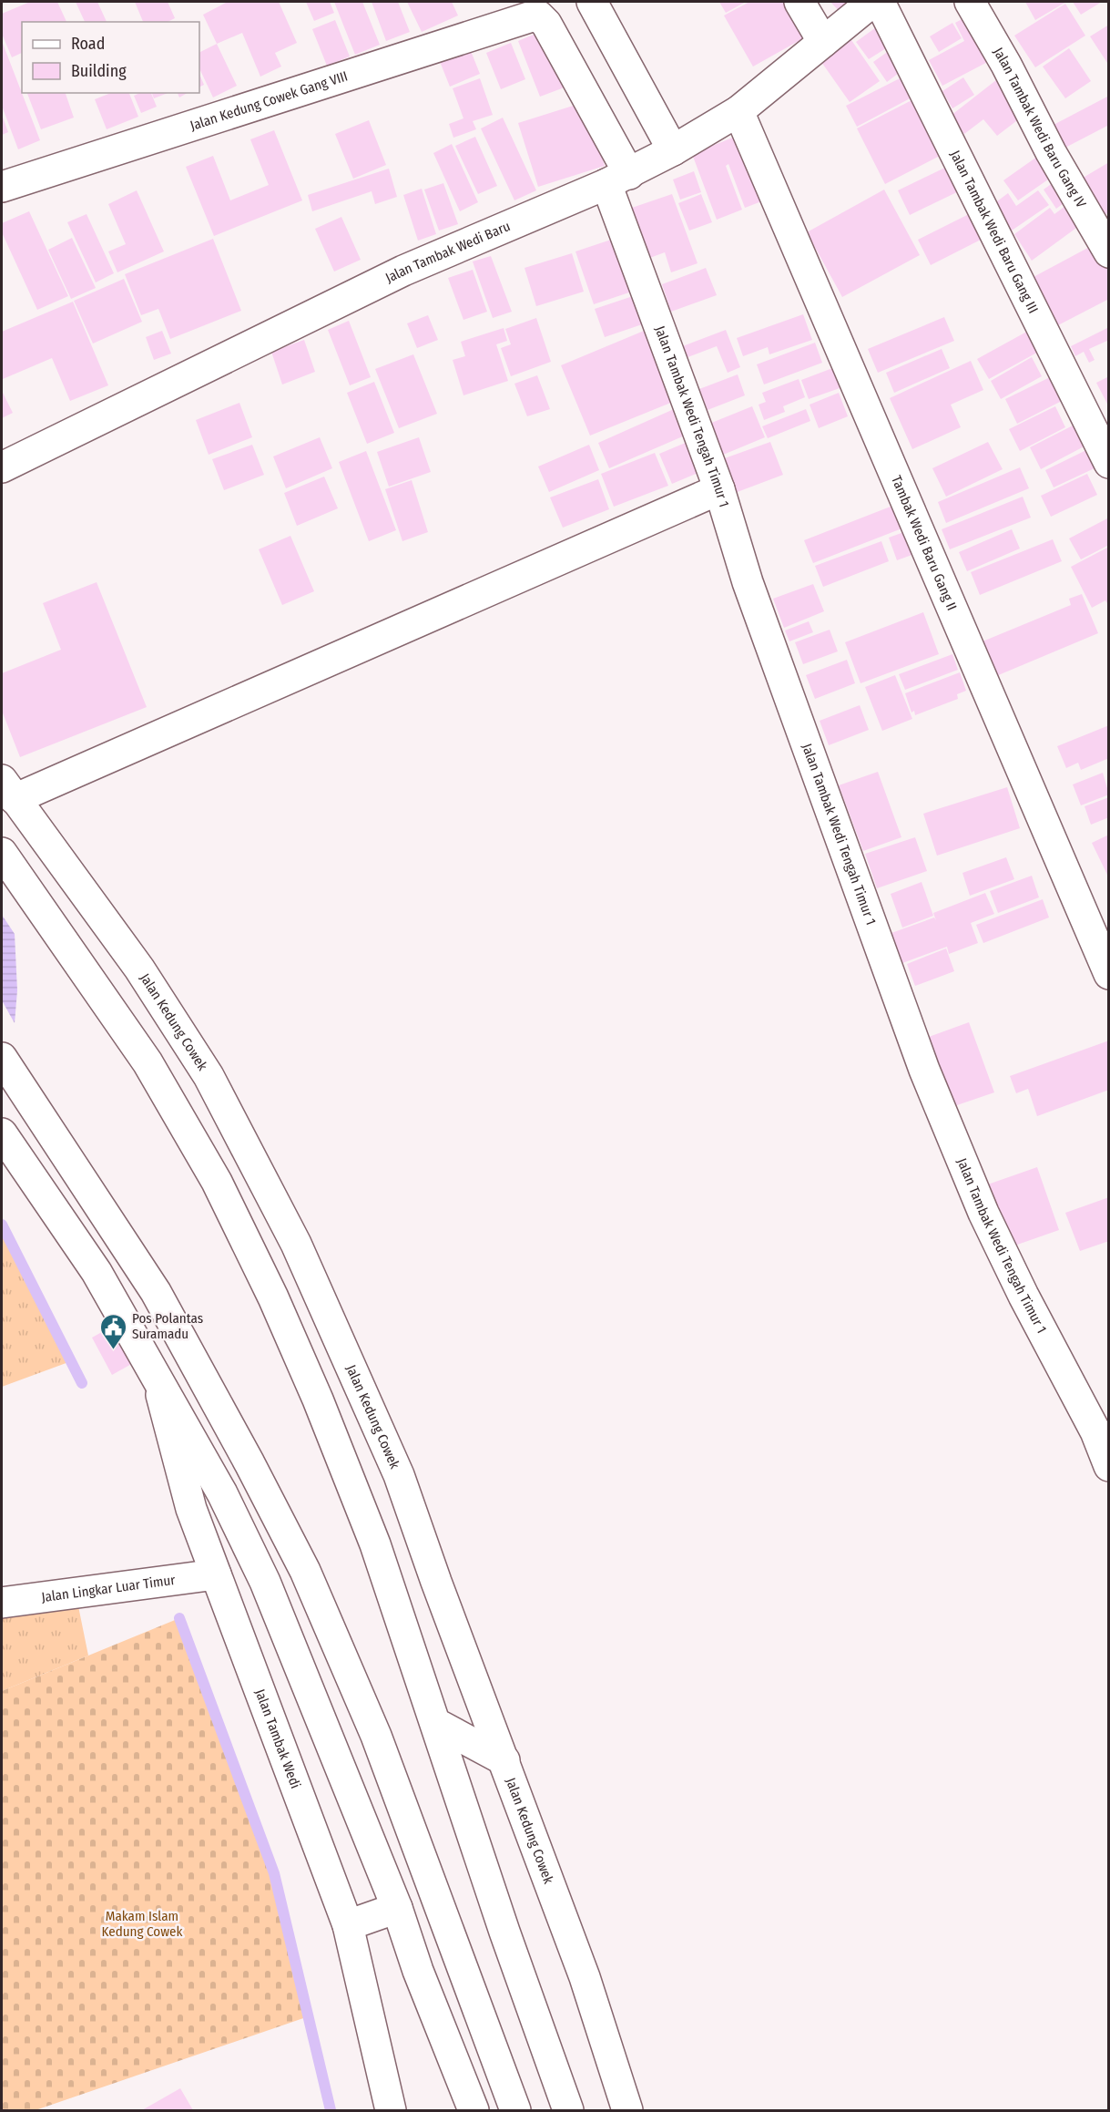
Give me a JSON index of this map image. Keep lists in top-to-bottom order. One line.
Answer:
{"streets":{"main road":["Jalan Kedung Cowek Gang VIII","Jalan Tambak Wedi Baru Gang IV","Jalan Tambak Wedi Baru Gang III","Jalan Tambak Wedi Baru","Jalan Tambak Wedi Tengah Timur 1","Tambak Wedi Baru Gang II","Jalan Kedung Cowek","Jalan Lingkar Luar Timur","Jalan Tambak Wedi"]},"crossings":[["Jalan Kedung Cowek Gang VIII","Jalan Tambak Wedi Tengah Timur 1"],["Jalan Tambak Wedi Baru","Jalan Tambak Wedi Tengah Timur 1"],["Jalan Tambak Wedi Baru","Tambak Wedi Baru Gang II"],["Jalan Lingkar Luar Timur","Jalan Tambak Wedi"]],"parks":["Makam Islam Kedung Cowek"],"places":{"public building":["Pos Polantas Suramadu"]},"legend":["Road","Building"]}
